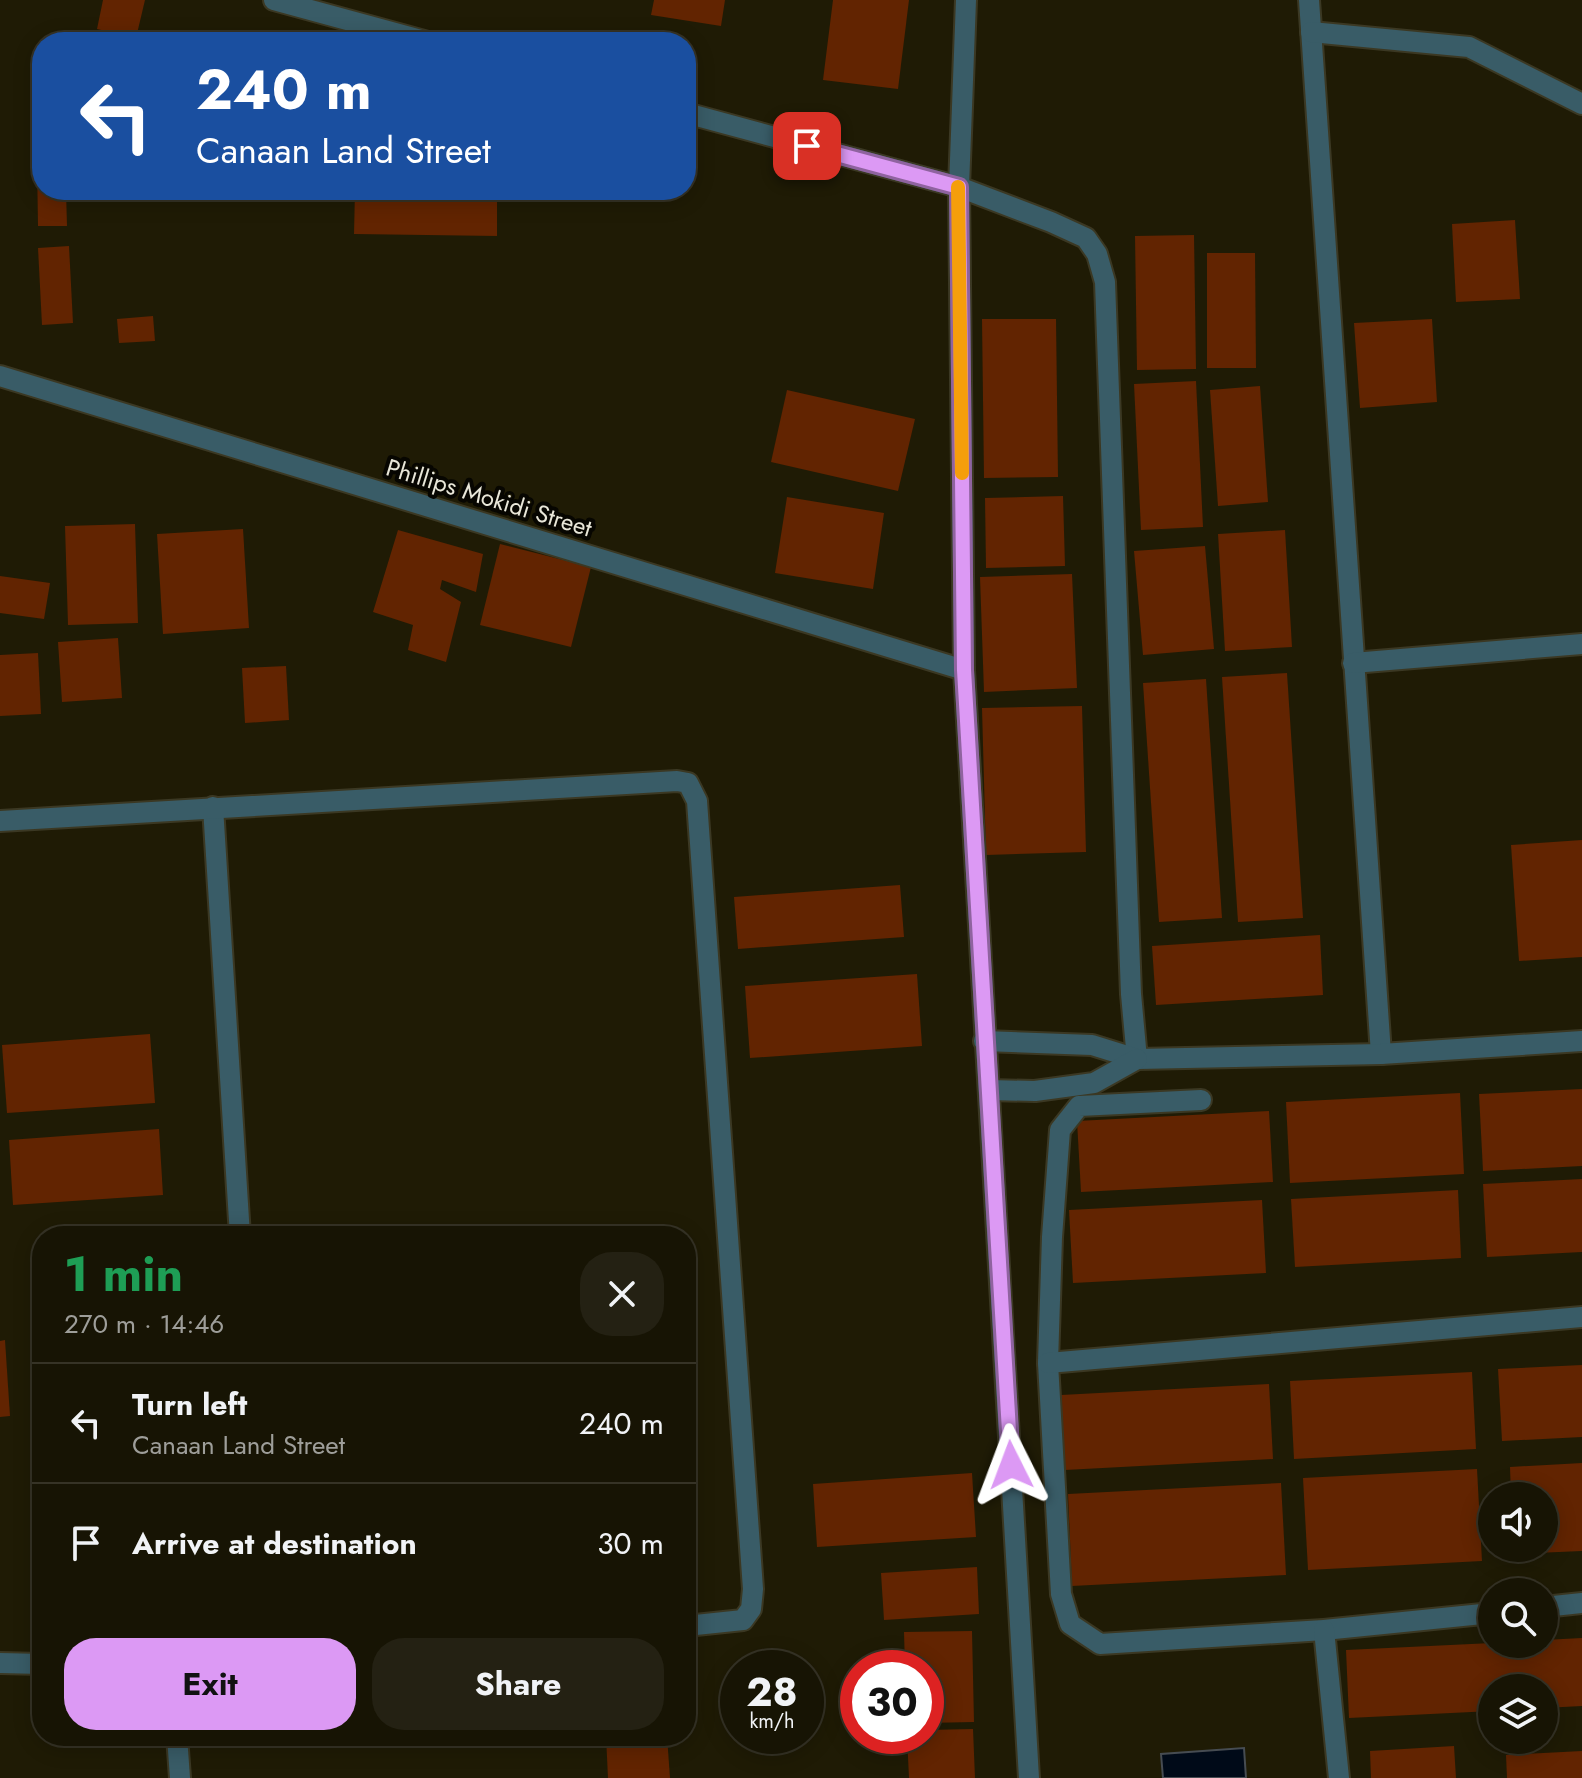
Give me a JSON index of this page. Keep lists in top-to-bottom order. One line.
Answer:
{"streets":{"street":["Phillips Mokidi Street"]},"page":{"turn":["240 m","Canaan Land Street"],"heading":["1 min","270 m · 14:46"],"list":[{"name":"Turn left","note":"Canaan Land Street","value":"240 m"},{"name":"Arrive at destination","value":"30 m"}],"buttons":["Exit","Share"],"speed":"28 km/h","limit":"30"}}
